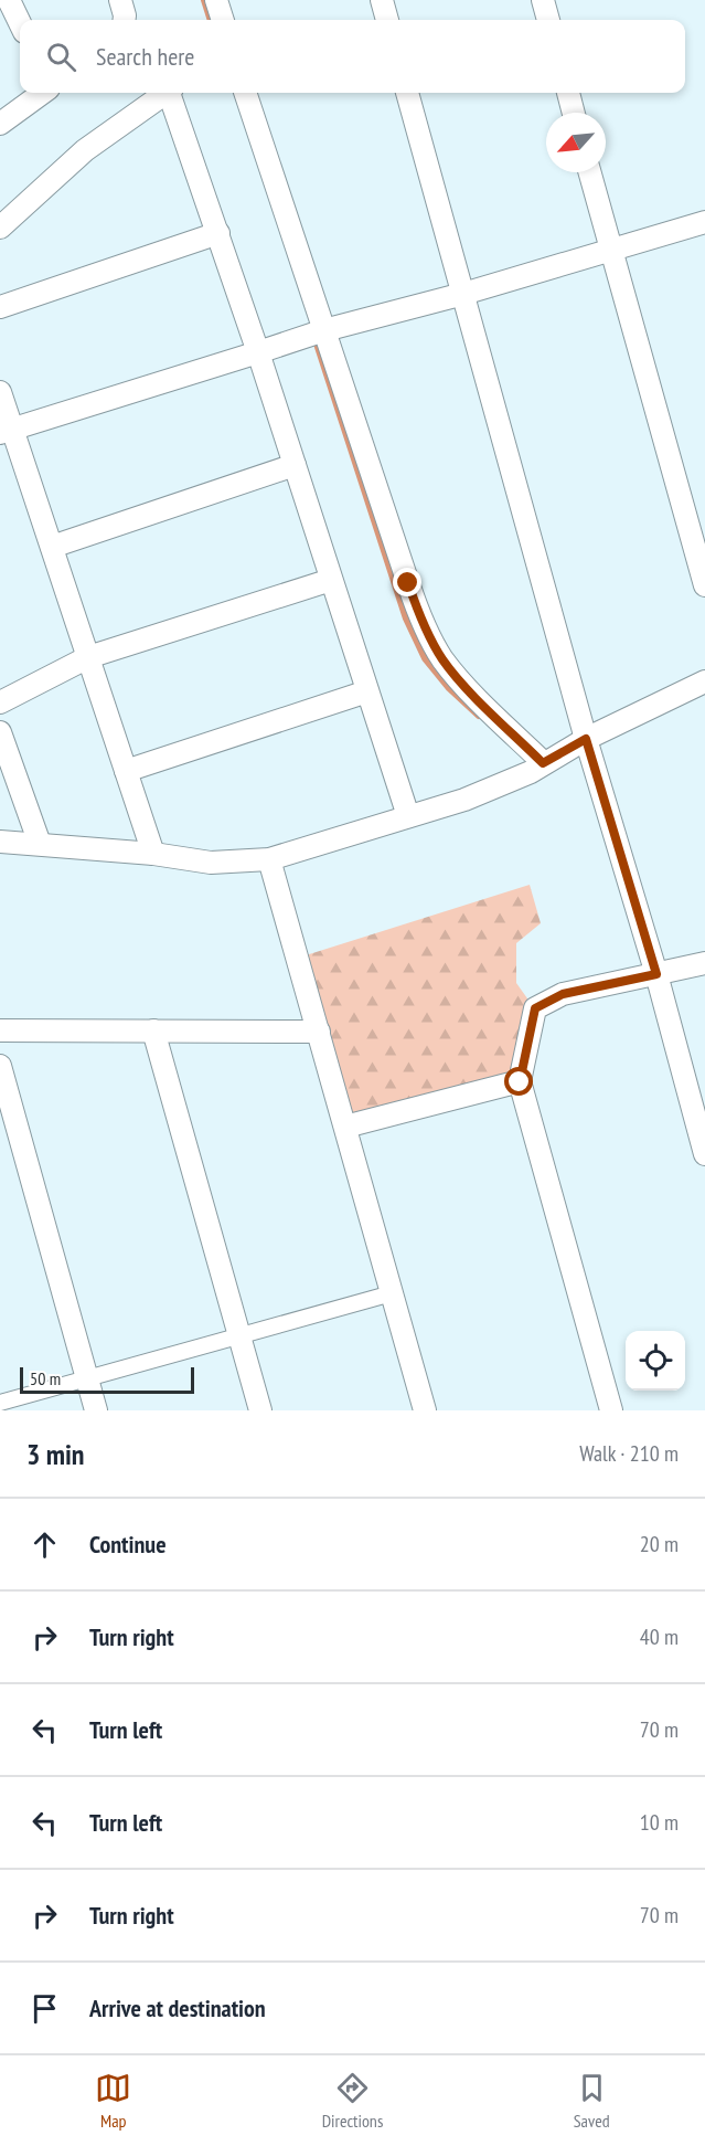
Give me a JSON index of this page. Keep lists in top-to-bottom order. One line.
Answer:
{"scale_bar":"50 m","north":"bottom left","page":{"search":"Search here","scale":"50 m","heading":["3 min","Walk · 210 m"],"list":[["Continue","20 m"],["Turn right","40 m"],["Turn left","70 m"],["Turn left","10 m"],["Turn right","70 m"],"Arrive at destination"],"nav":["Map","Directions","Saved"]}}
